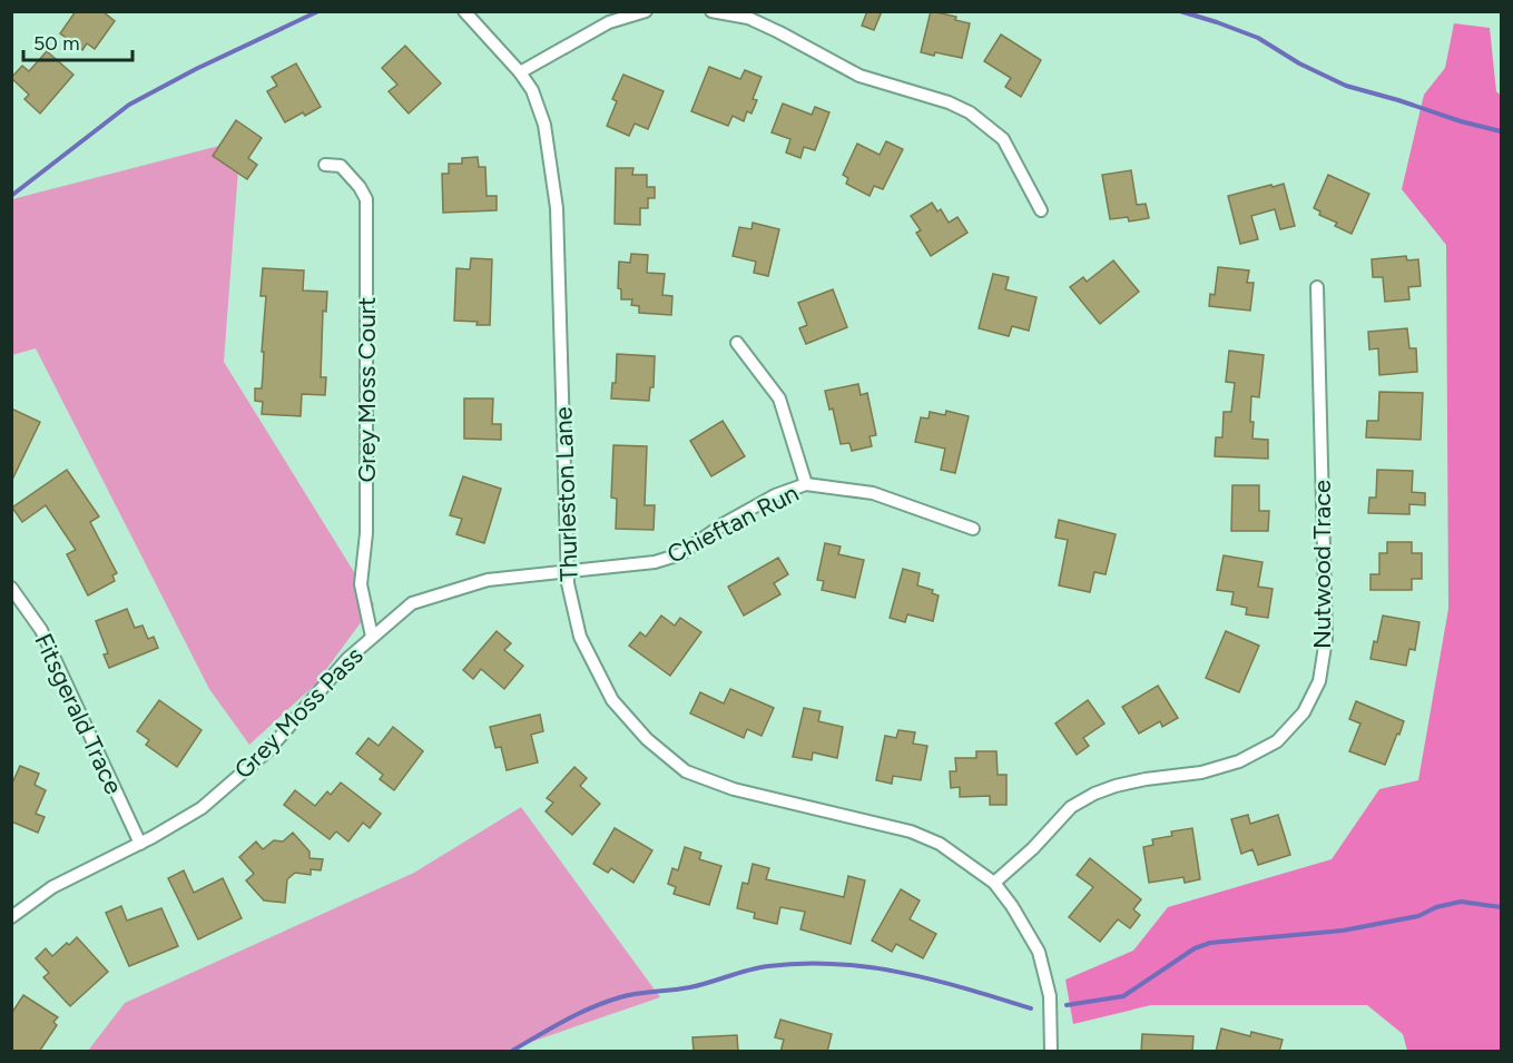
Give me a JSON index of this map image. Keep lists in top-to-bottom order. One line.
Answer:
{"streets":{"street":["Grey Moss Court","Thurleston Lane","Chieftan Run","Nutwood Trace","Grey Moss Pass","Fitsgerald Trace"]},"crossings":[["Grey Moss Court","Grey Moss Pass"],["Thurleston Lane","Chieftan Run"],["Thurleston Lane","Nutwood Trace"],["Thurleston Lane","Grey Moss Pass"],["Chieftan Run","Grey Moss Pass"],["Grey Moss Pass","Fitsgerald Trace"]],"scale_bar":"50 m"}
